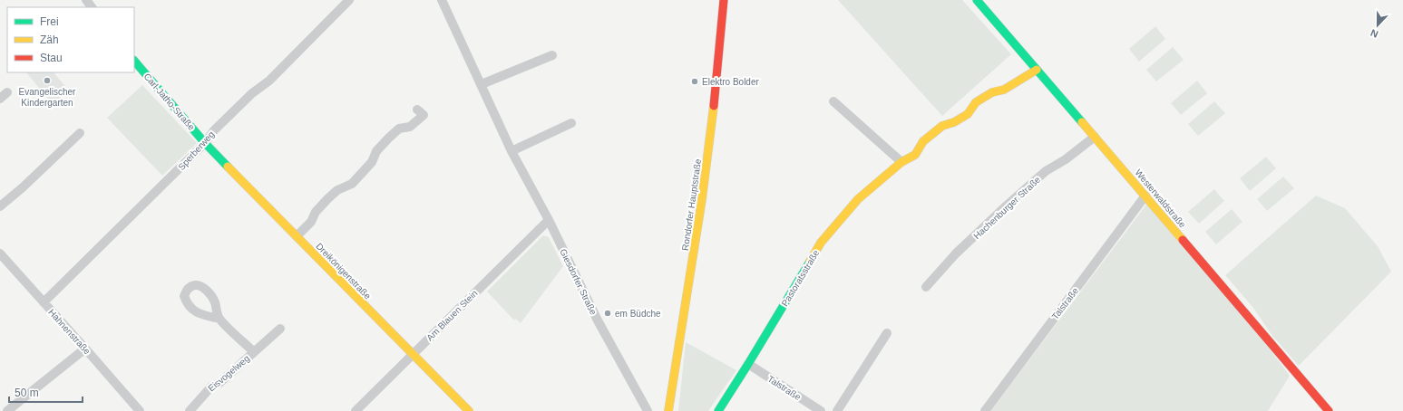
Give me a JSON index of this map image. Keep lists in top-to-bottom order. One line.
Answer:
{"streets":{"street":["Carl-Jatho-Straße","Sperberweg","Westerwaldstraße","Rondorfer Hauptstraße","Hachenburger Straße","Dreikönigenstraße","Pastoratsstraße","Giesdorfer Straße","Talstraße","Am Blauen Stein","Hahnenstraße","Eisvogelweg"]},"crossings":[["Carl-Jatho-Straße","Sperberweg"],["Carl-Jatho-Straße","Dreikönigenstraße"],["Sperberweg","Dreikönigenstraße"],["Sperberweg","Hahnenstraße"],["Westerwaldstraße","Hachenburger Straße"],["Westerwaldstraße","Pastoratsstraße"],["Westerwaldstraße","Talstraße"],["Dreikönigenstraße","Am Blauen Stein"],["Pastoratsstraße","Talstraße"],["Giesdorfer Straße","Am Blauen Stein"]],"places":["Evangelischer Kindergarten","Elektro Bolder","em Büdche"],"legend":["Frei","Zäh","Stau"],"scale_bar":"50 m","north":"bottom"}
